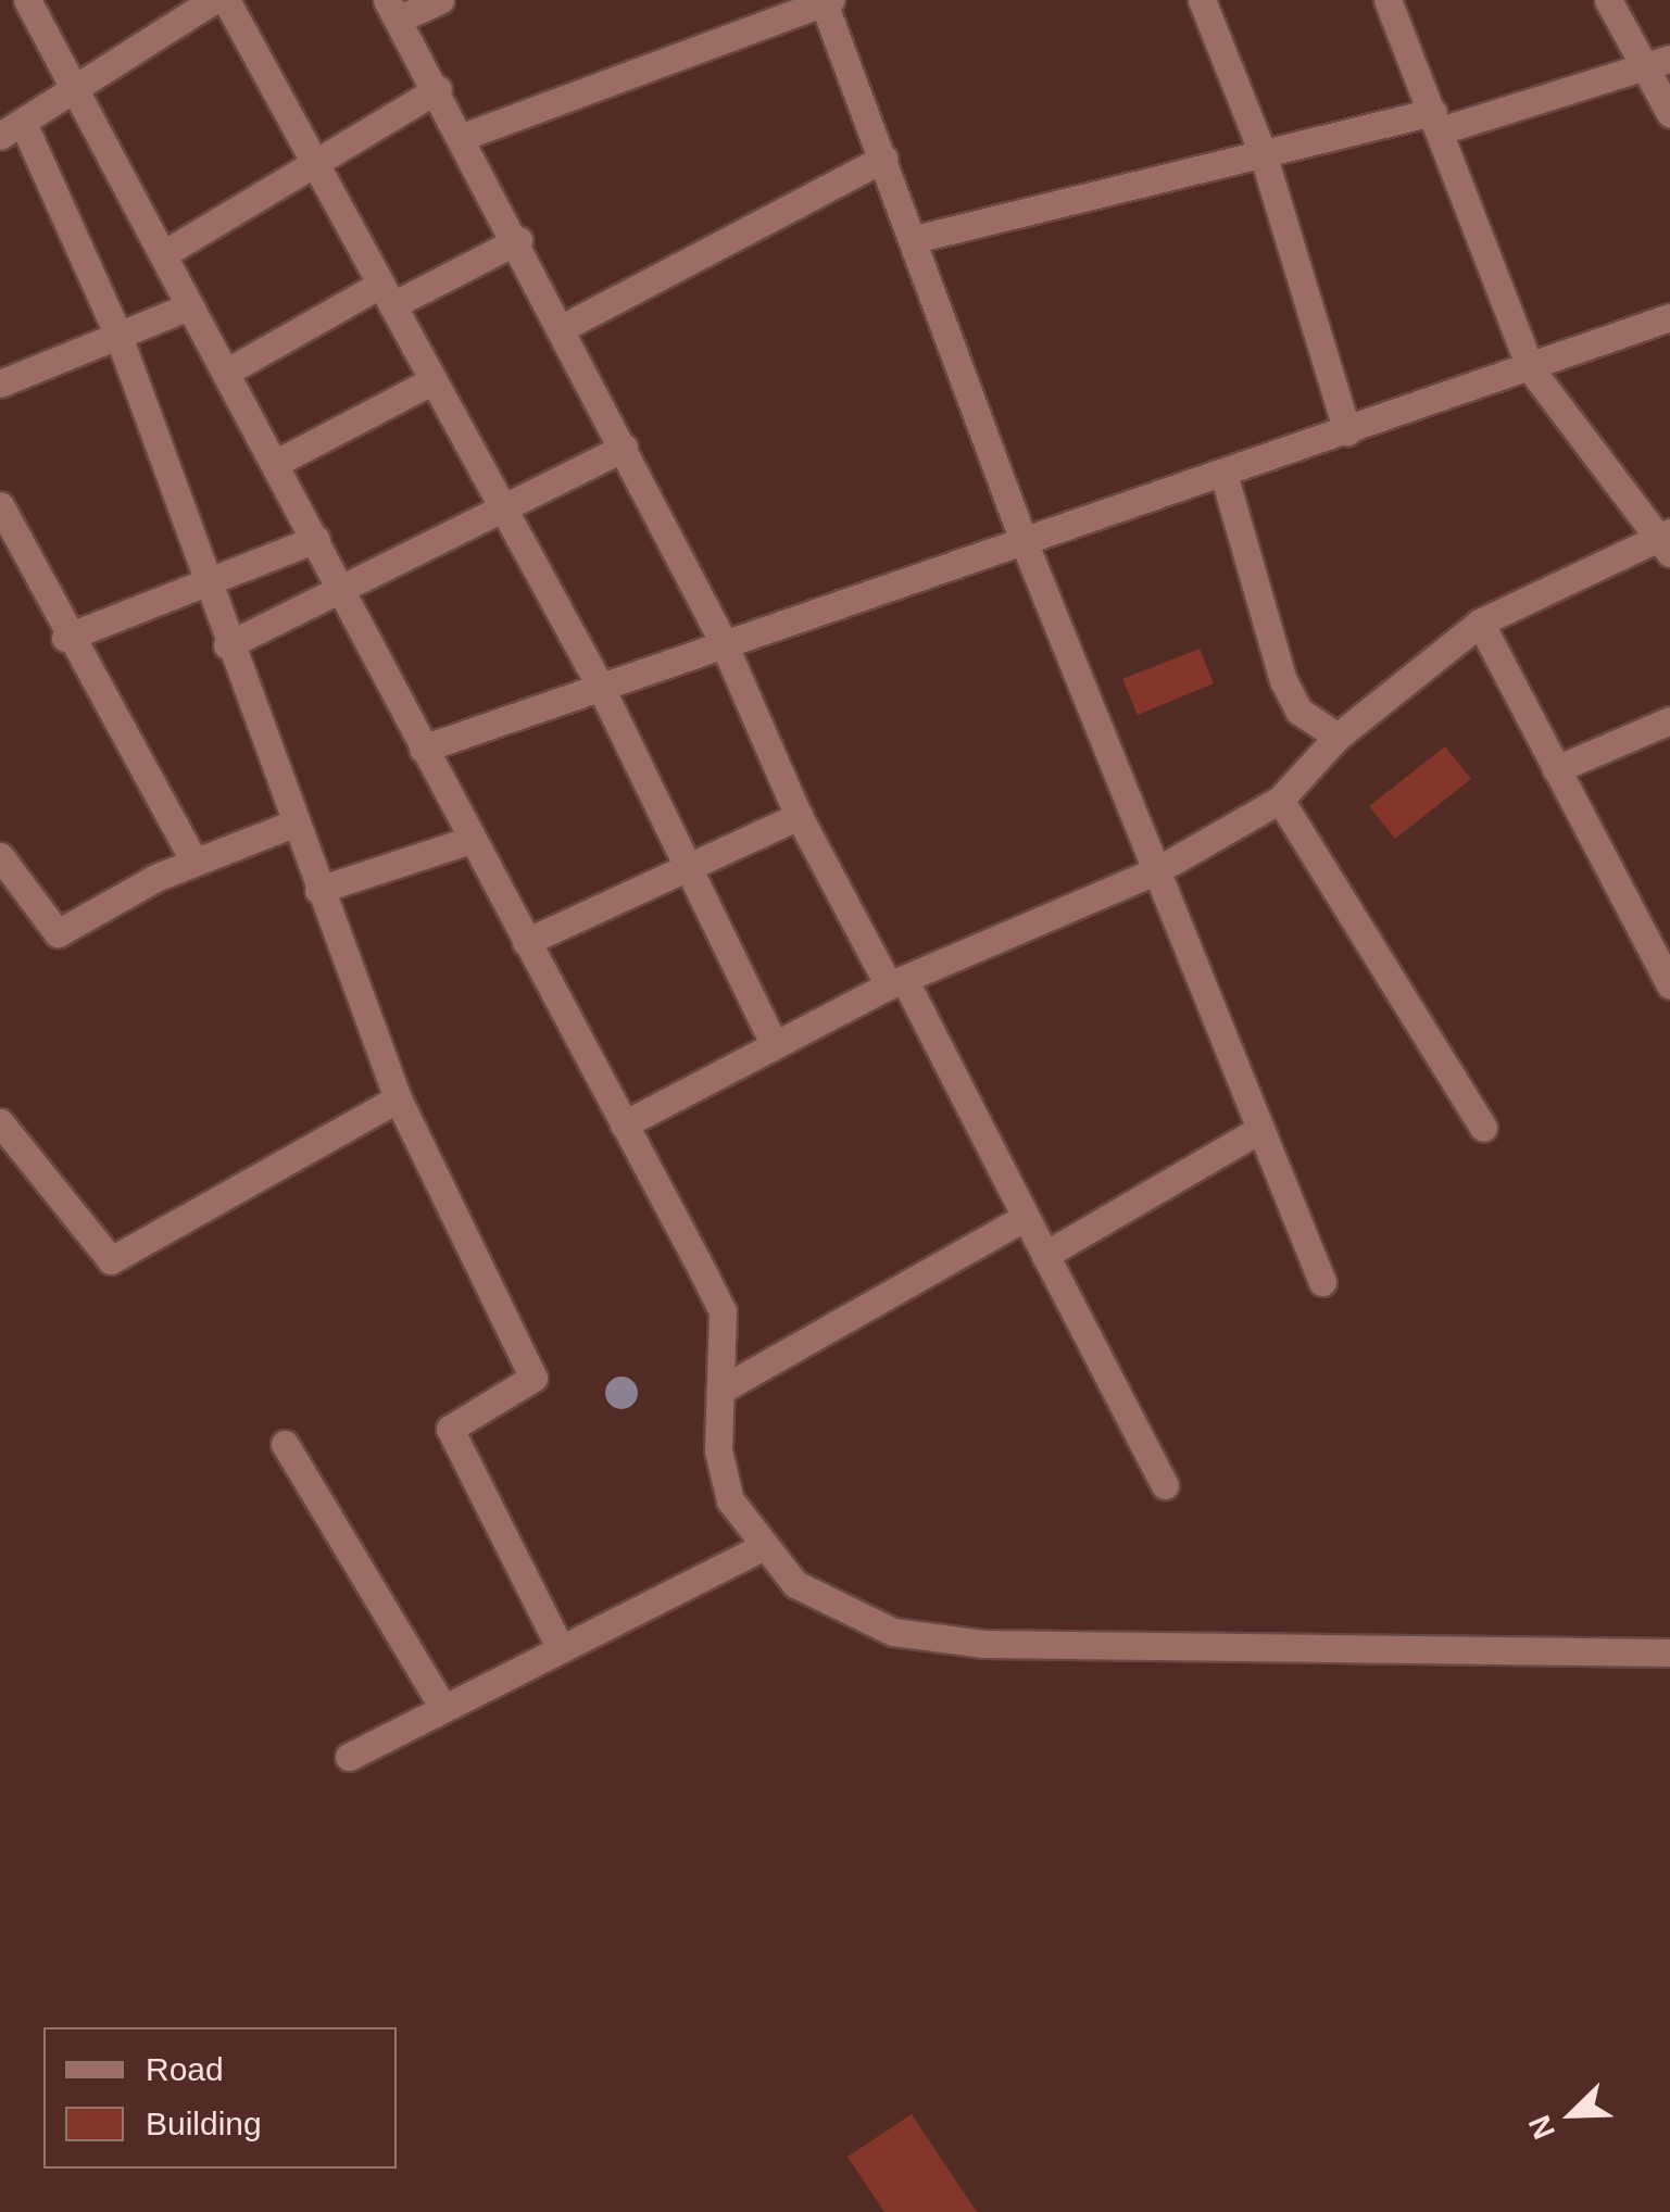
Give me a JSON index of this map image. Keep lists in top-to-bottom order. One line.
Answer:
{"legend":["Road","Building"],"north":"bottom left"}
